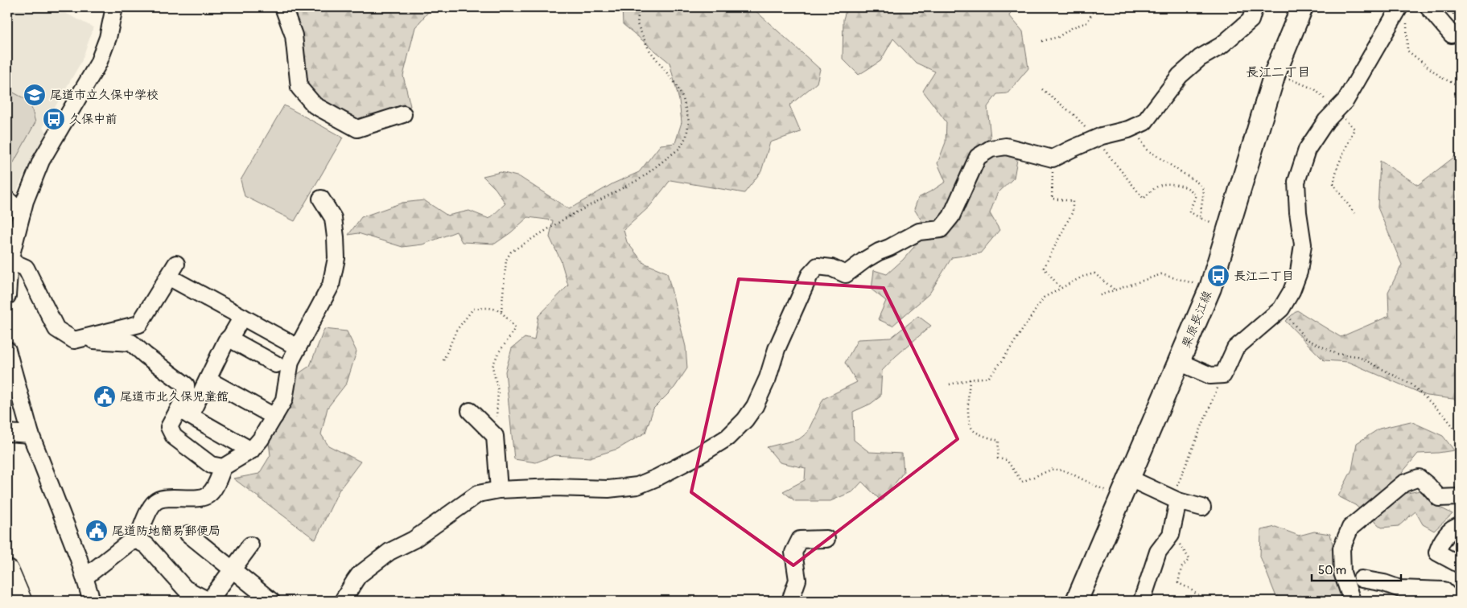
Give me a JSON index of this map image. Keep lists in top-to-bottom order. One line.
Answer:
{"streets":{"main road":["栗原長江線"]},"districts":["長江二丁目"],"places":{"school or university":["尾道市立久保中学校"],"bus stop":["久保中前","長江二丁目"],"public building":["尾道市北久保児童館","尾道防地簡易郵便局"]},"scale_bar":"50 m"}
